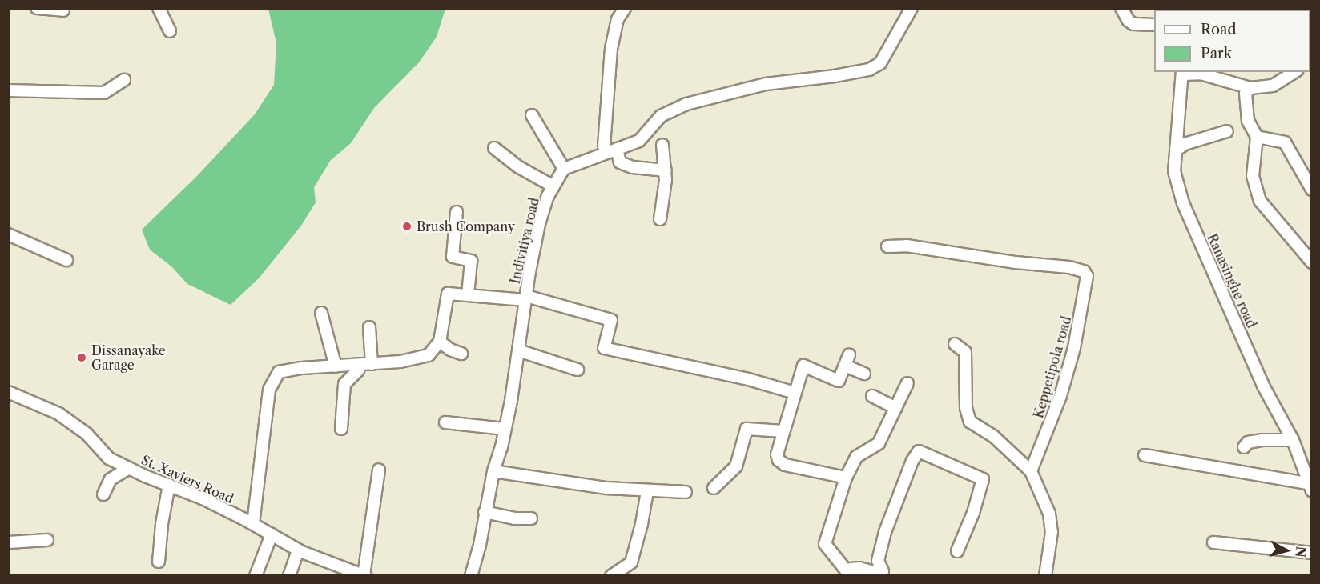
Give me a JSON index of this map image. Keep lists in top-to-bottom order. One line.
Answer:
{"streets":{"street":["Indivitiya road","Ranasinghe road","Keppetipola road","St. Xaviers Road"]},"places":["Brush Company","Dissanayake Garage"],"legend":["Road","Park"],"north":"right"}
